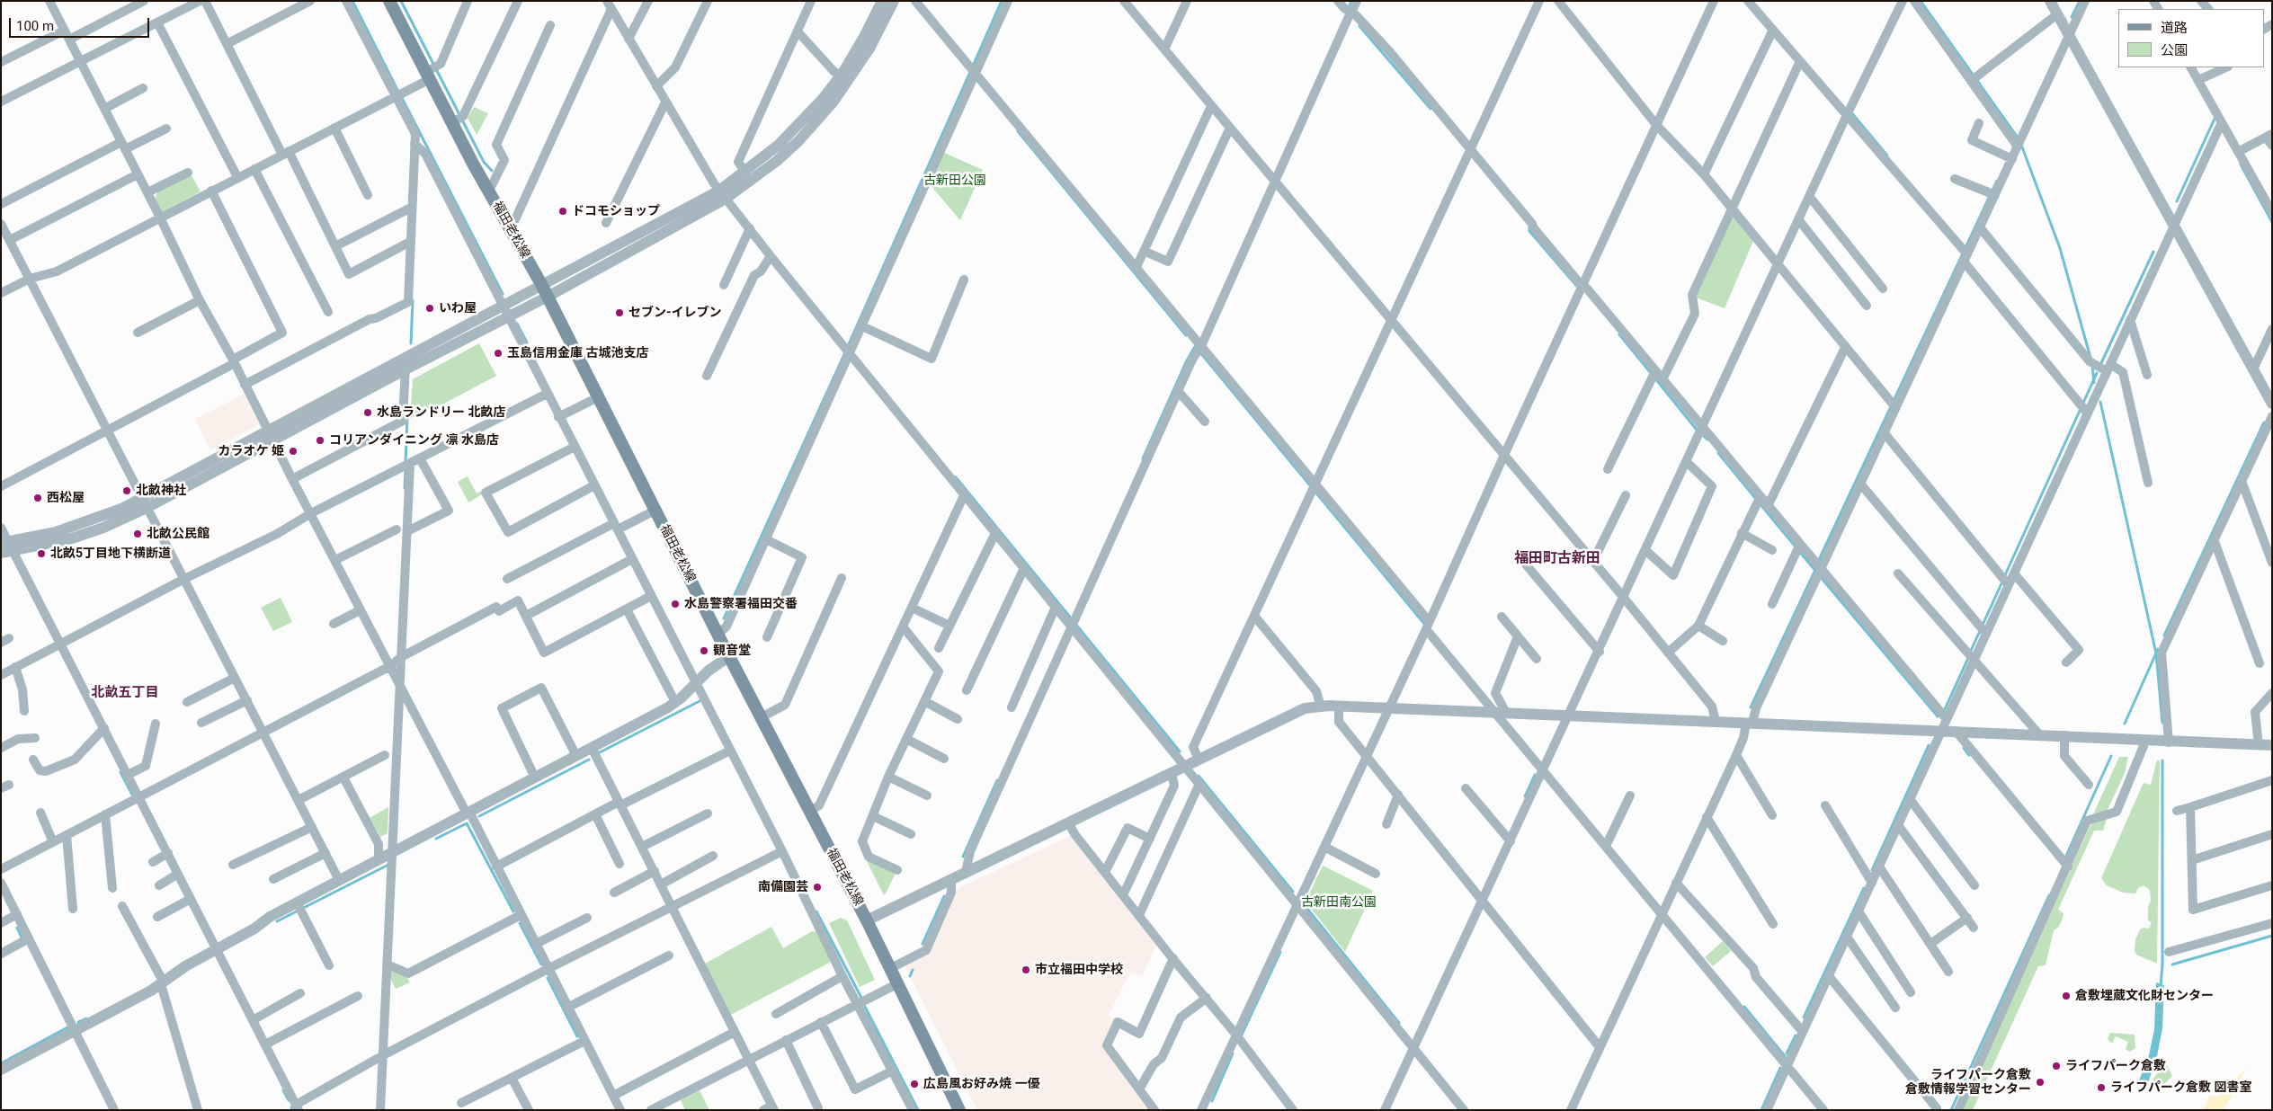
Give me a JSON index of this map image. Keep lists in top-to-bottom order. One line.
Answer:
{"streets":{"main road":["福田老松線"]},"districts":["福田町古新田","北畝五丁目"],"parks":["古新田公園","古新田南公園"],"places":["ドコモショップ","いわ屋","セブン-イレブン","玉島信用金庫 古城池支店","水島ランドリー 北畝店","コリアンダイニング 凛 水島店","カラオケ 姫","北畝神社","西松屋","北畝公民館","北畝5丁目地下横断道","水島警察署福田交番","観音堂","南備園芸","市立福田中学校","倉敷埋蔵文化財センター","ライフパーク倉敷","ライフパーク倉敷 倉敷情報学習センター","広島風お好み焼 一優","ライフパーク倉敷 図書室"],"legend":["道路","公園"],"scale_bar":"100 m"}
